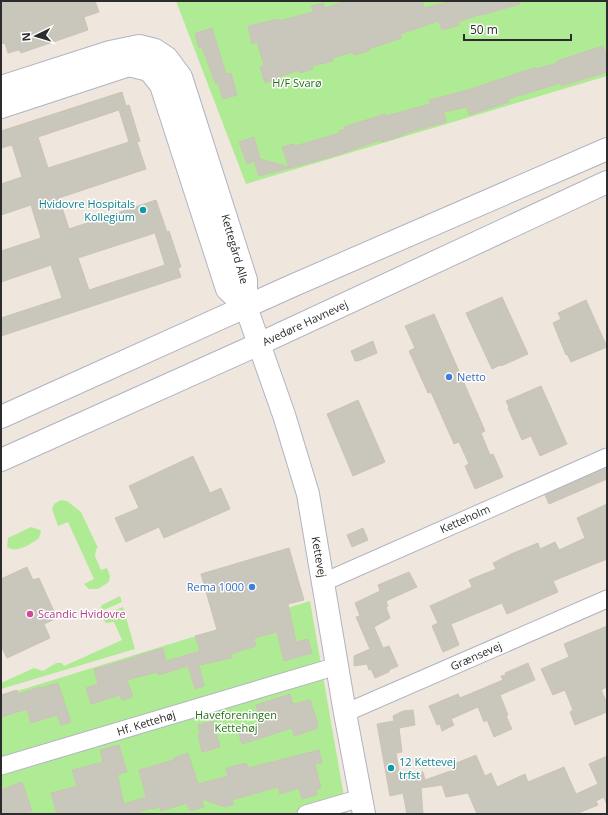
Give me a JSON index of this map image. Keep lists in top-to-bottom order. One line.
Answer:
{"streets":{"street":["Kettegård Alle","Avedøre Havnevej","Ketteholm","Kettevej","Grænsevej","Hf. Kettehøj"]},"crossings":[["Kettegård Alle","Kettevej"],["Avedøre Havnevej","Kettevej"],["Ketteholm","Kettevej"],["Kettevej","Grænsevej"],["Kettevej","Hf. Kettehøj"]],"parks":["H/F Svarø","Haveforeningen Kettehøj"],"places":["Hvidovre Hospitals Kollegium","Netto","Rema 1000","Scandic Hvidovre","12 Kettevej trfst"],"scale_bar":"50 m","north":"left"}
